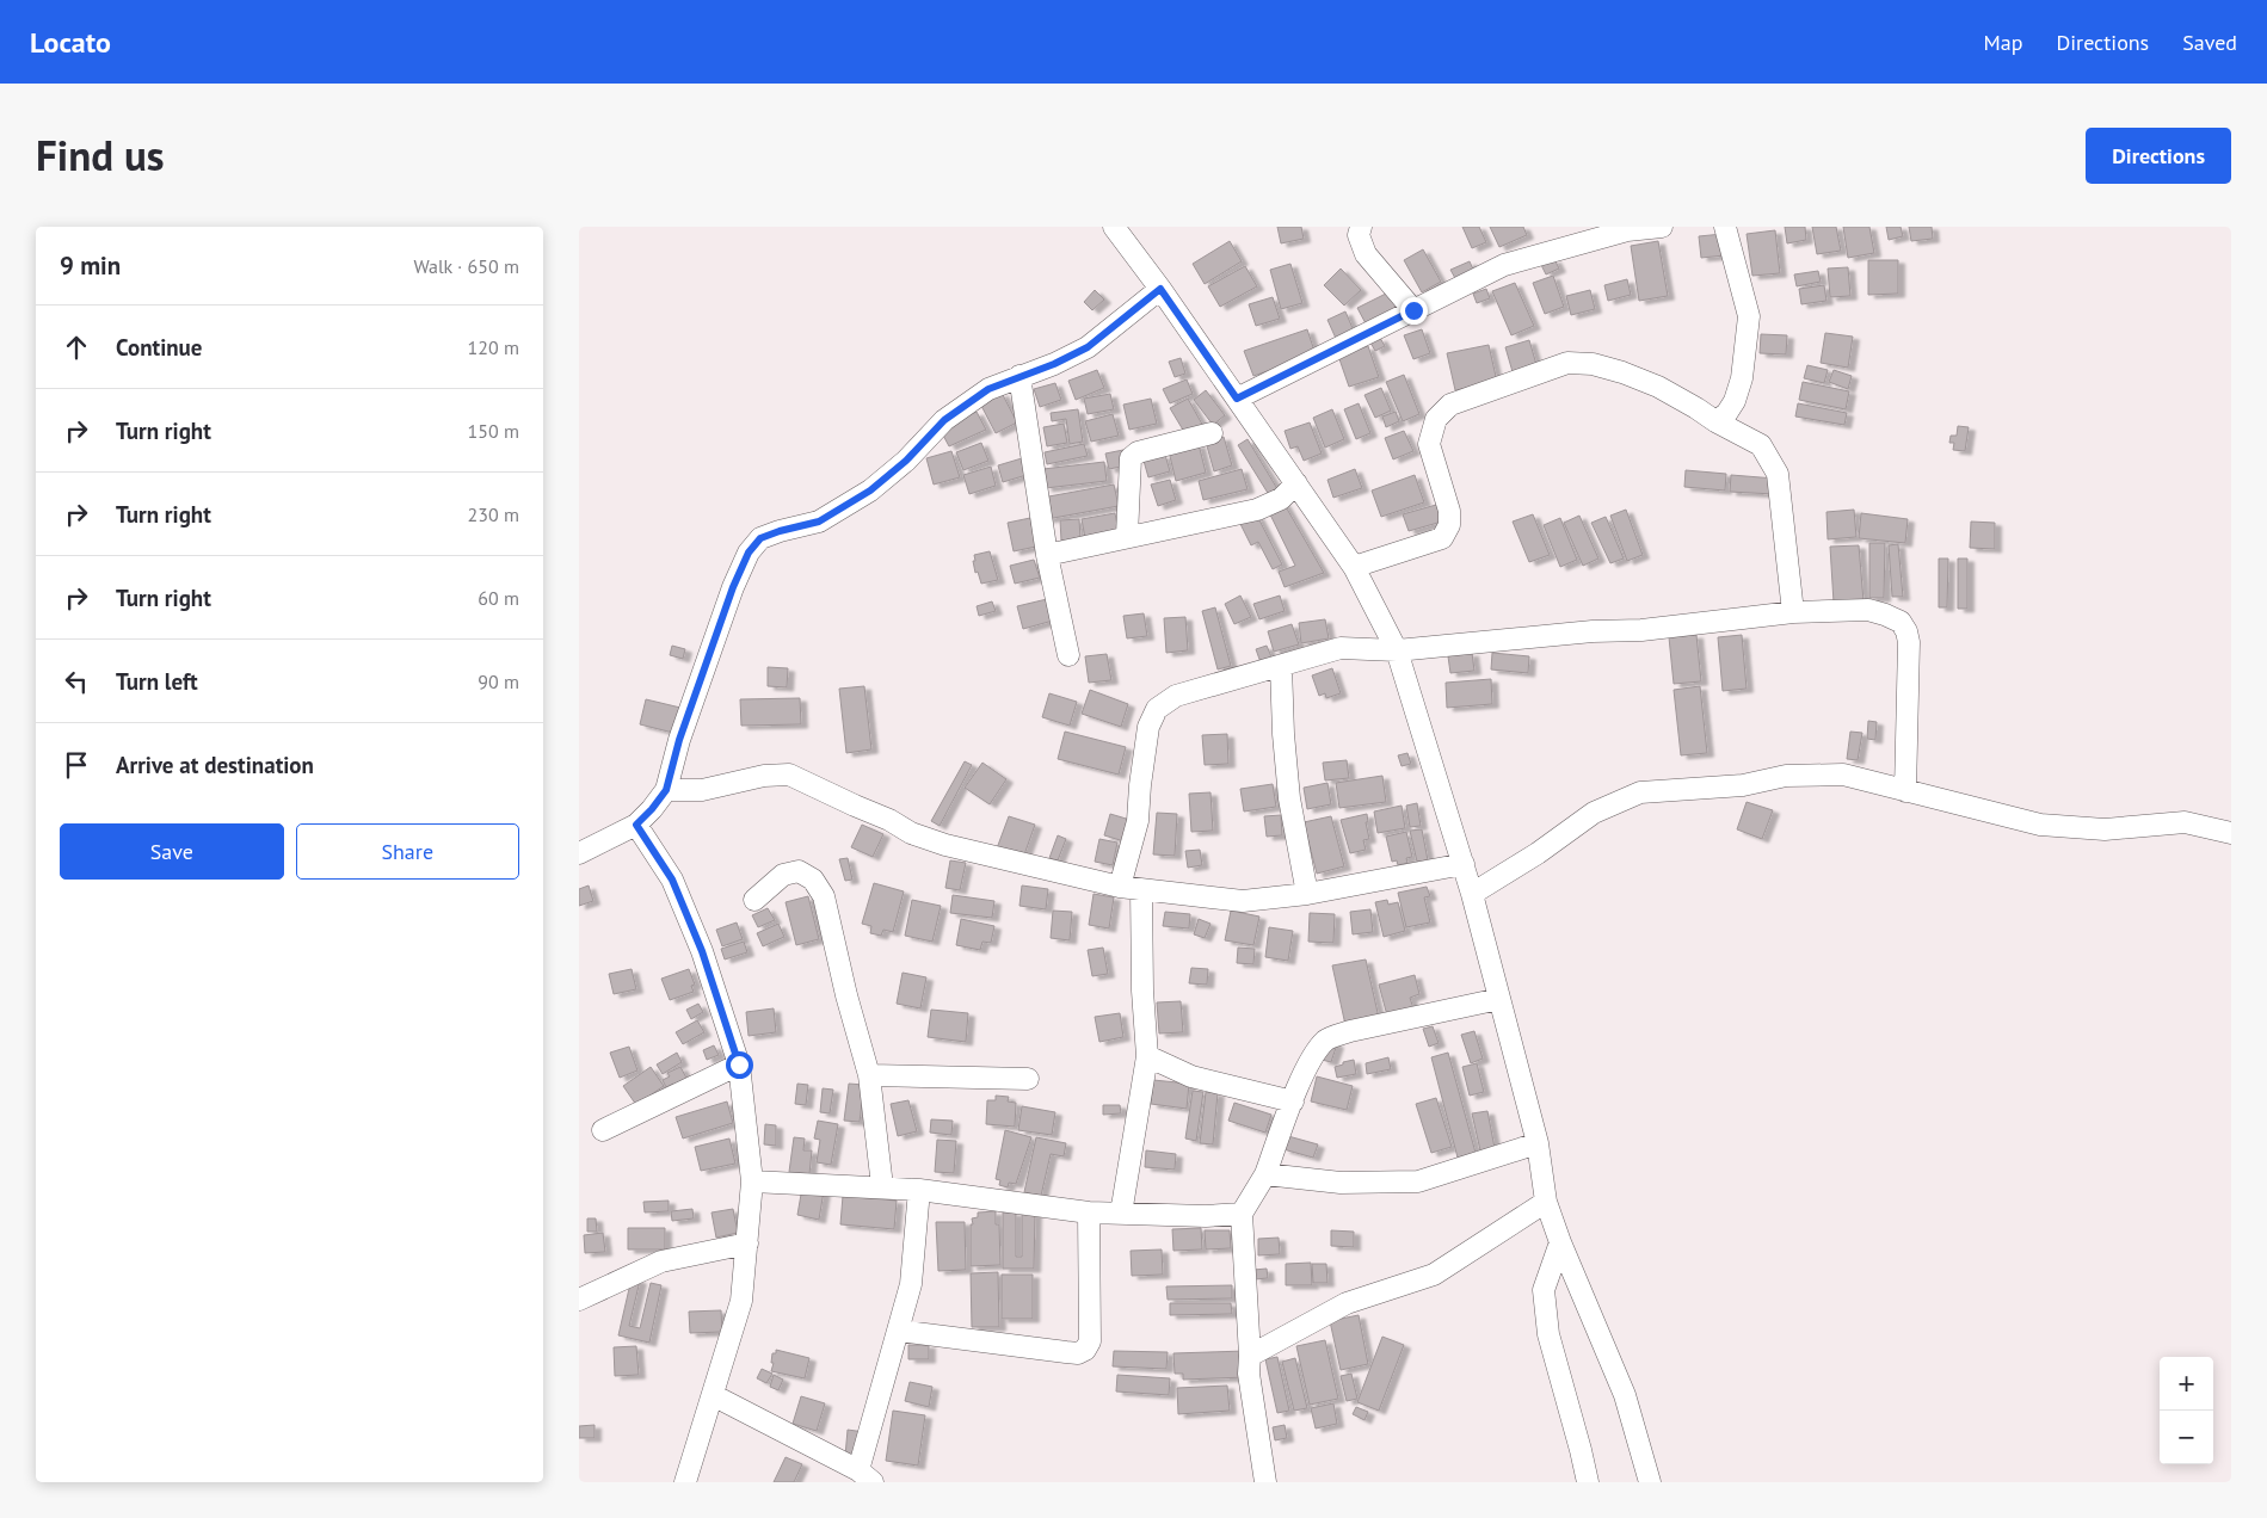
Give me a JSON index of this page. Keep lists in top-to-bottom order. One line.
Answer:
{"page":{"header":"Locato","nav":["Map","Directions","Saved"],"title":"Find us","buttons":["Directions",["Save","Share"]],"heading":["9 min","Walk · 650 m"],"list":[["Continue","120 m"],["Turn right","150 m"],["Turn right","230 m"],["Turn right","60 m"],["Turn left","90 m"],"Arrive at destination"],"map_buttons":["+","−"]}}
